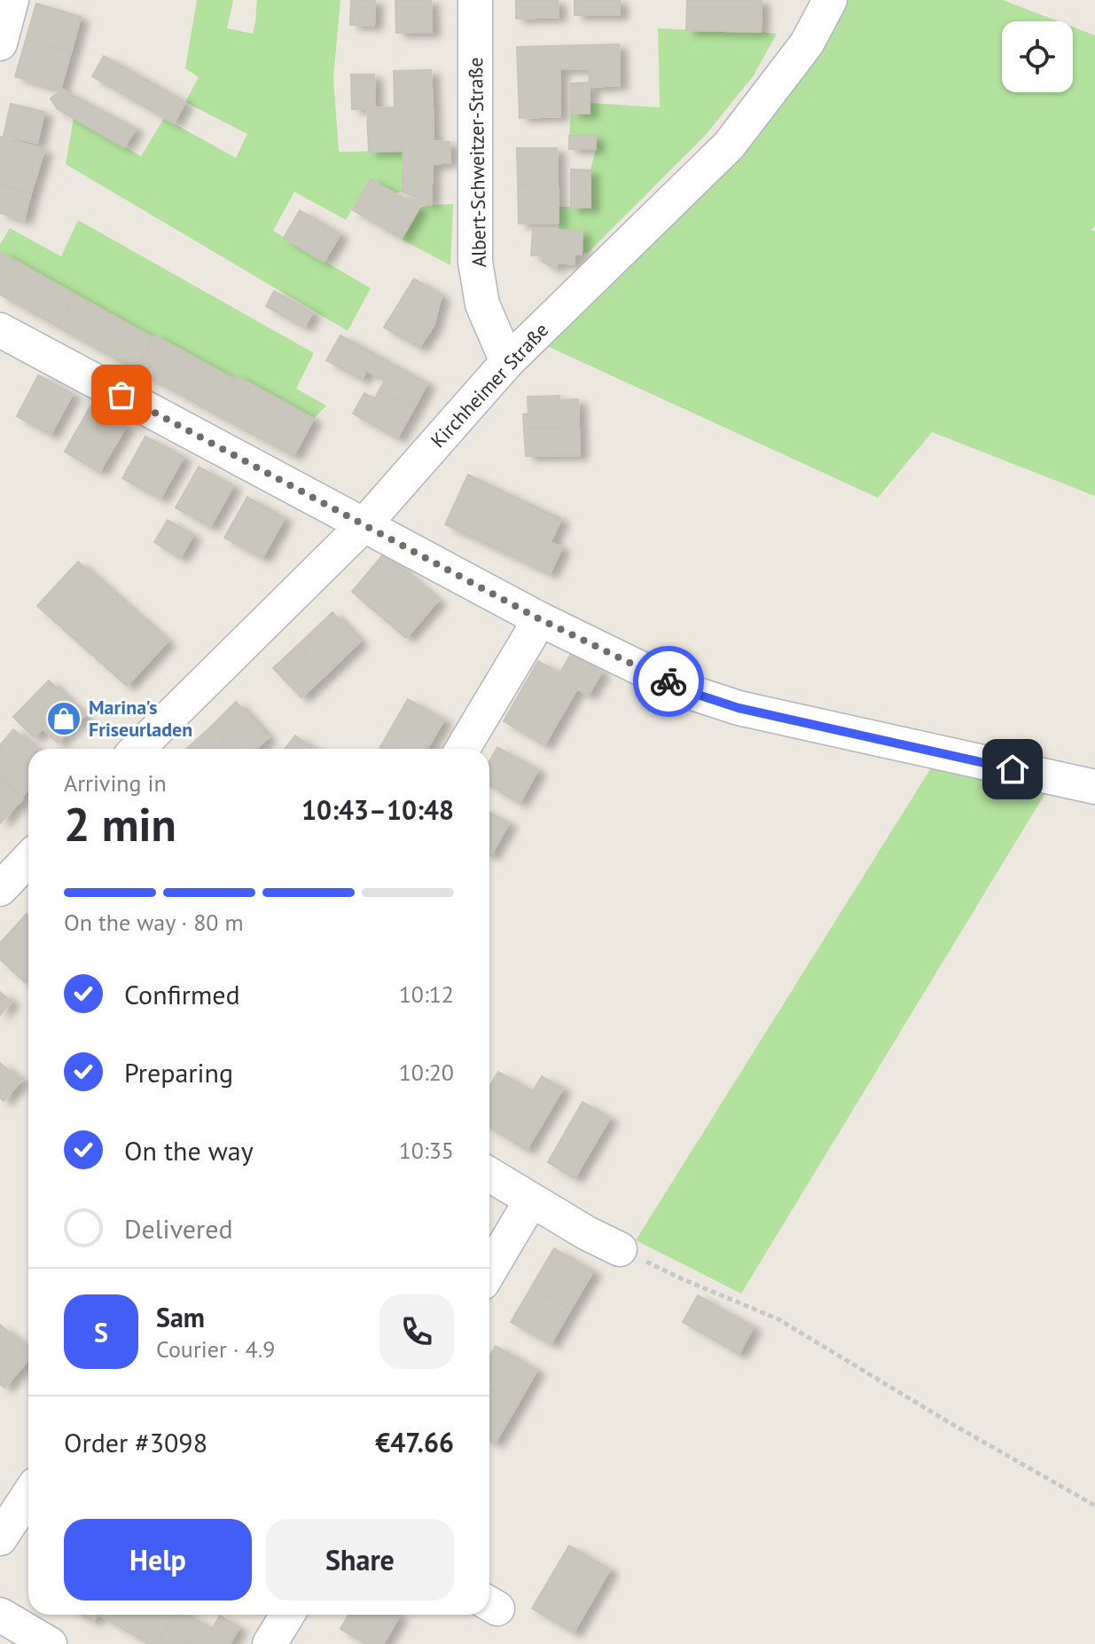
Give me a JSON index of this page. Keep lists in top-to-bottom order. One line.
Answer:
{"streets":{"street":["Albert-Schweitzer-Straße","Kirchheimer Straße"]},"crossings":[["Albert-Schweitzer-Straße","Kirchheimer Straße"]],"places":{"shop":["Marina's Friseurladen"]},"page":{"heading":["2 min","Arriving in","10:43–10:48"],"panel":["Sam","Courier · 4.9","Order #3098","€47.66"],"bar":"On the way · 80 m","list":[["Confirmed","10:12"],["Preparing","10:20"],["On the way","10:35"],"Delivered"],"round":"S","buttons":["Help","Share"]}}
